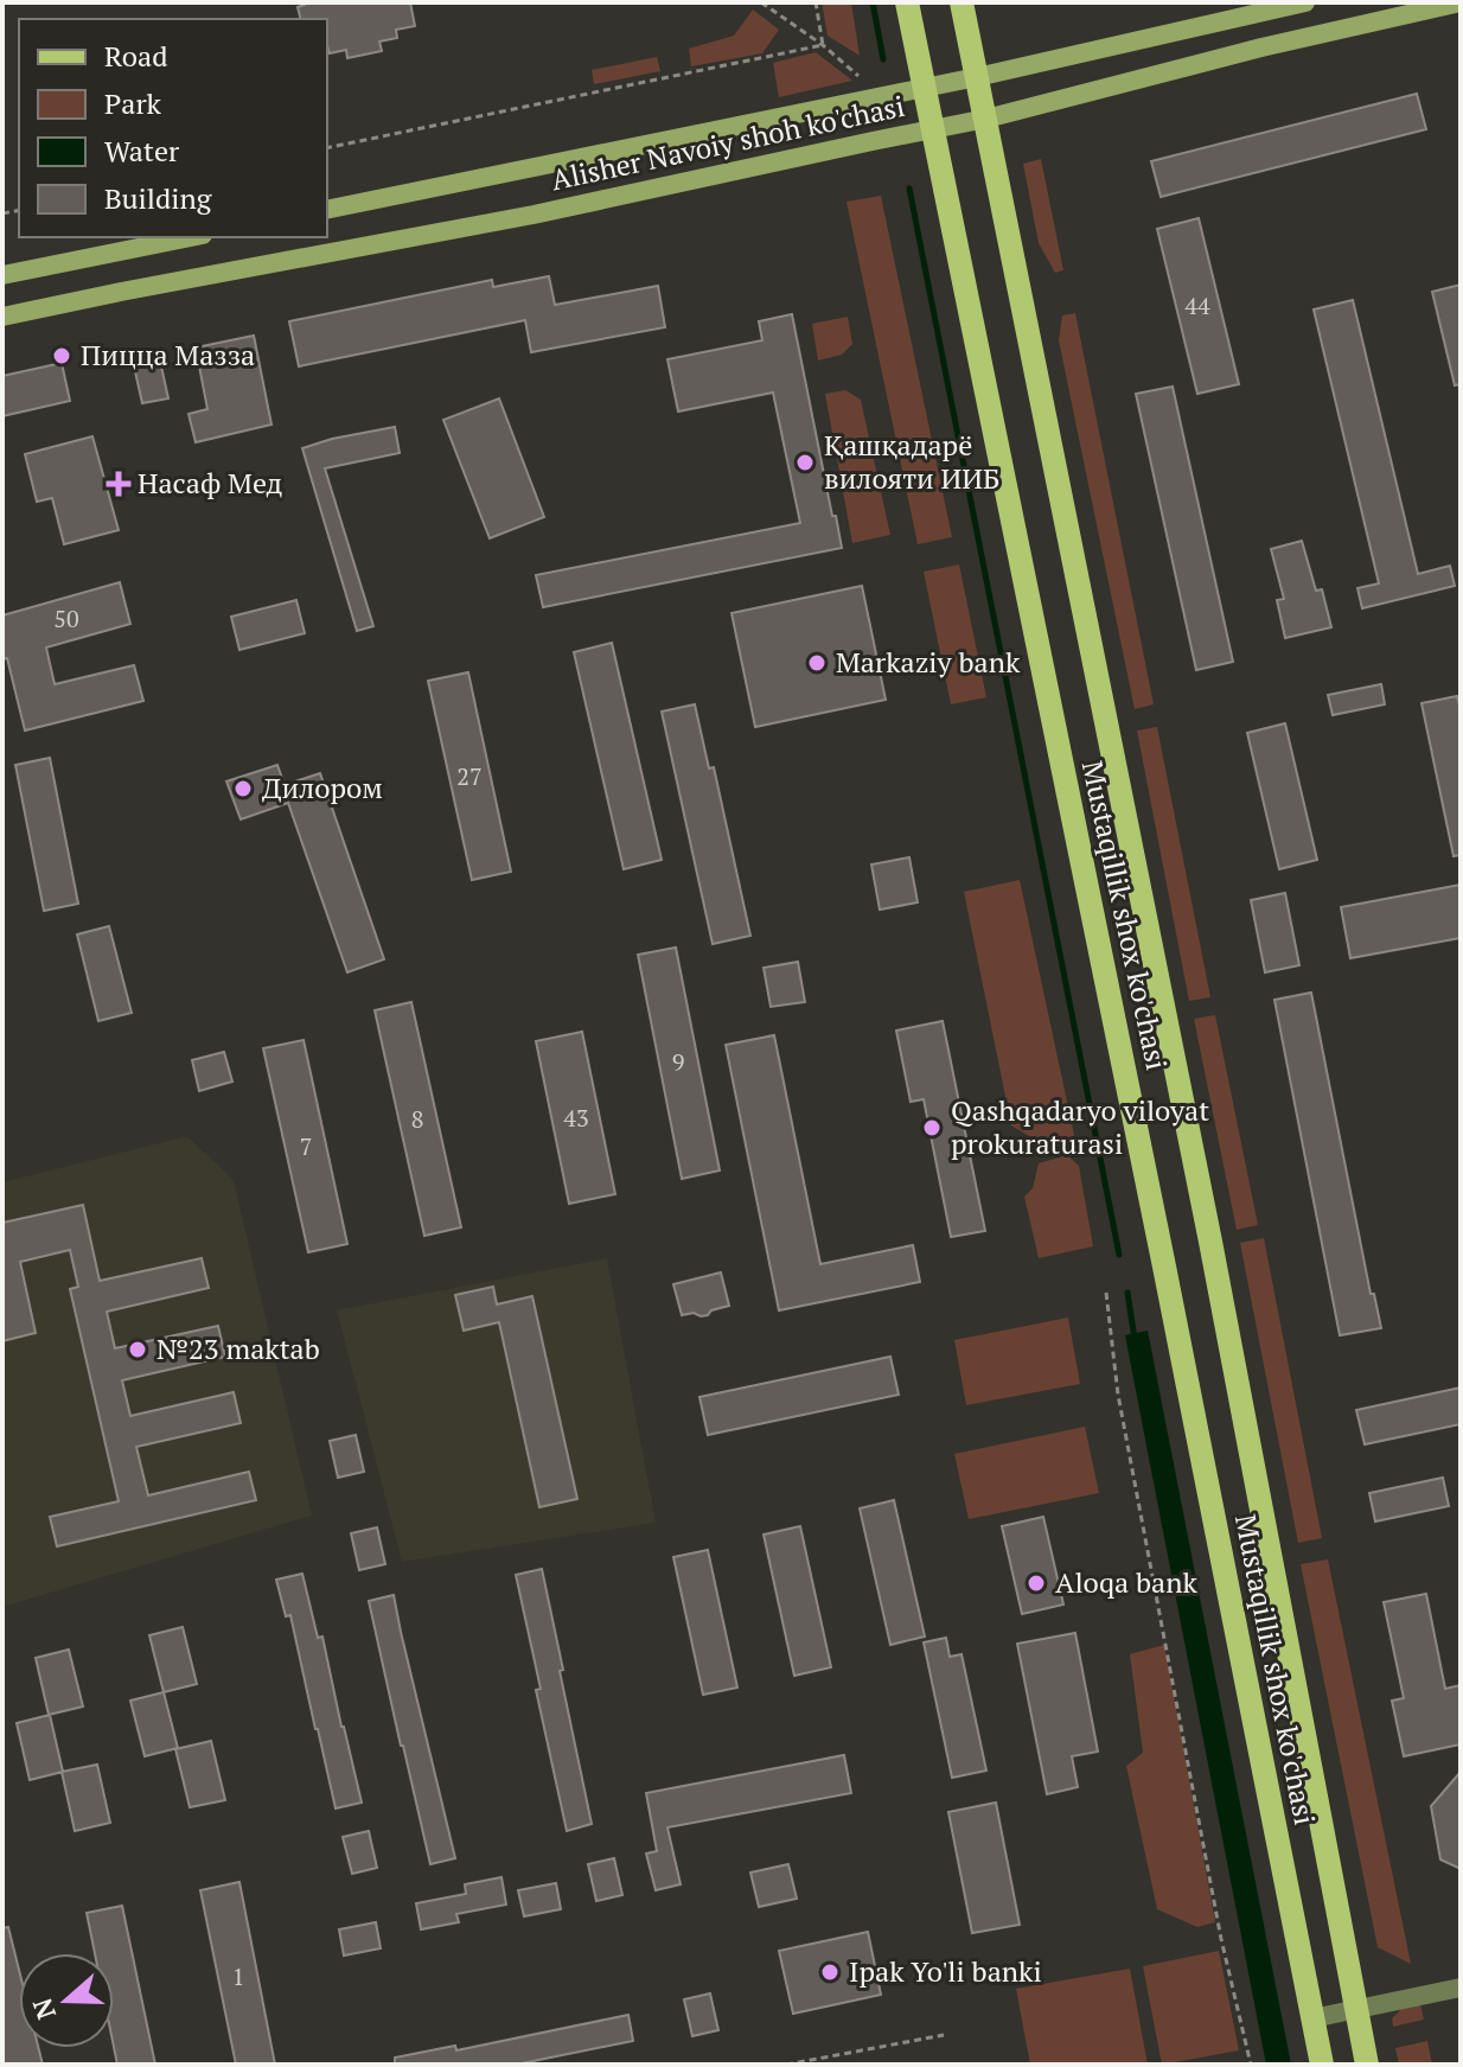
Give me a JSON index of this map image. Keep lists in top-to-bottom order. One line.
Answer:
{"streets":{"main road":["Alisher Navoiy shoh ko'chasi","Mustaqillik shox ko'chasi"]},"crossings":[["Alisher Navoiy shoh ko'chasi","Mustaqillik shox ko'chasi"]],"places":{"other":["Пицца Мазза","Қашқадарё вилояти ИИБ","Markaziy bank","Дилором","Qashqadaryo viloyat prokuraturasi","№23 maktab","Aloqa bank","Ipak Yo'li banki"],"health":["Насаф Мед"]},"house_numbers":["44","50","27","9","43","8","7","1"],"legend":["Road","Park","Water","Building"],"north":"left"}
